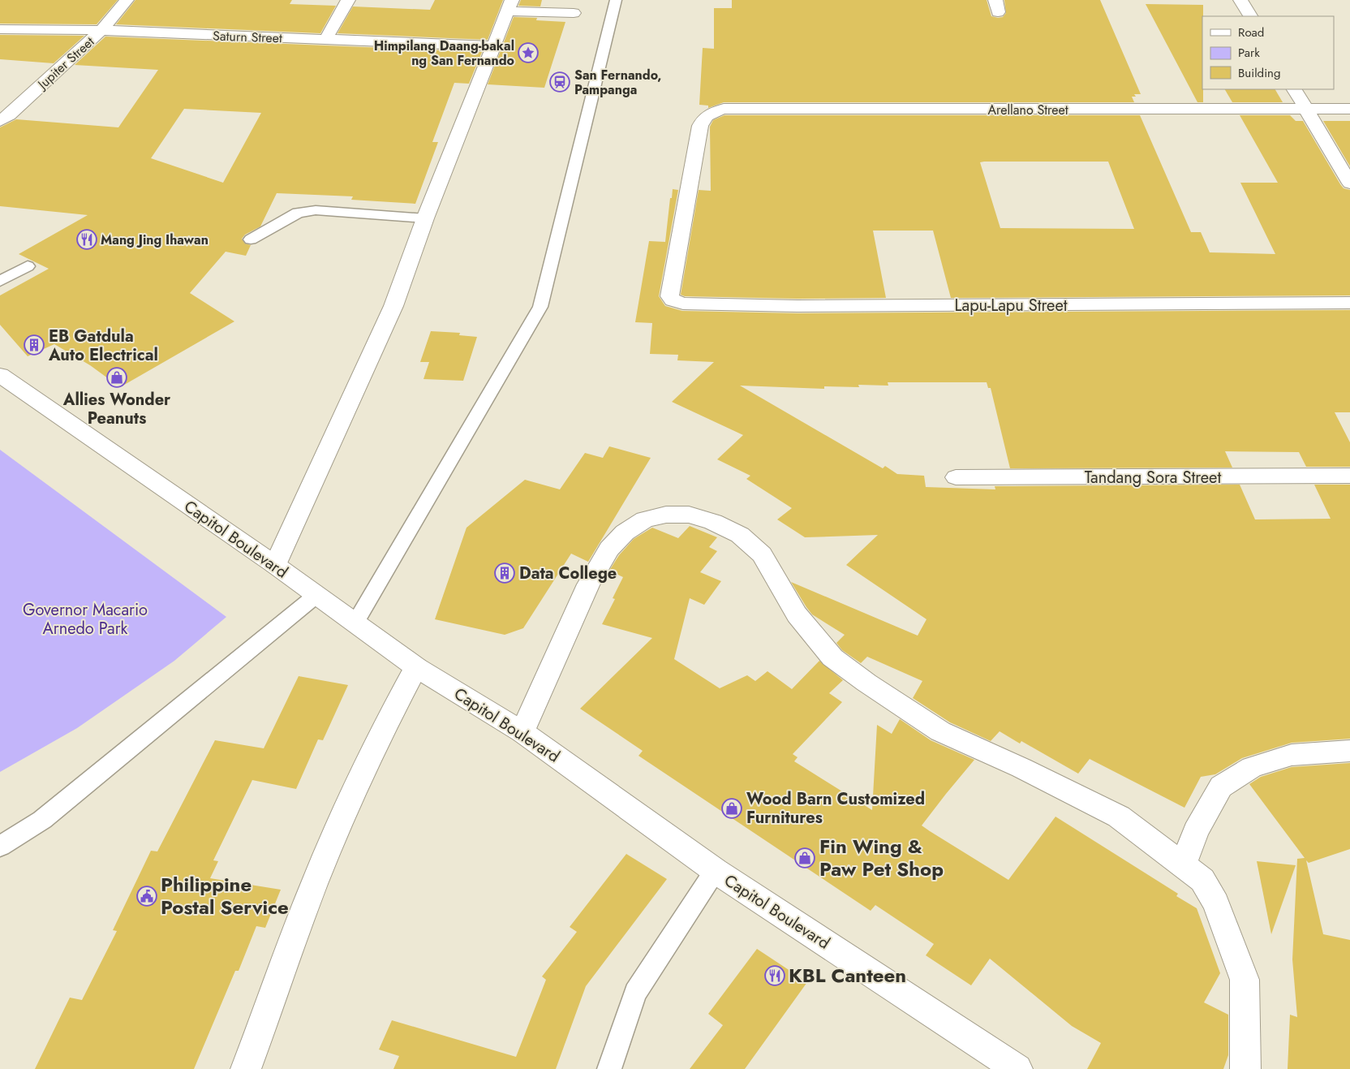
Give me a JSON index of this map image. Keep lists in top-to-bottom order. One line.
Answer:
{"streets":{"street":["Saturn Street","Jupiter Street","Arellano Street","Lapu-Lapu Street","Tandang Sora Street","Capitol Boulevard"]},"crossings":[["Saturn Street","Jupiter Street"],["Arellano Street","Lapu-Lapu Street"]],"parks":["Governor Macario Arnedo Park"],"places":{"place":["Himpilang Daang-bakal ng San Fernando"],"station":["San Fernando, Pampanga"],"restaurant":["Mang Jing Ihawan","KBL Canteen"],"building":["EB Gatdula Auto Electrical","Data College"],"shop":["Allies Wonder Peanuts","Wood Barn Customized Furnitures","Fin Wing & Paw Pet Shop"],"public building":["Philippine Postal Service"]},"legend":["Road","Park","Building"]}
